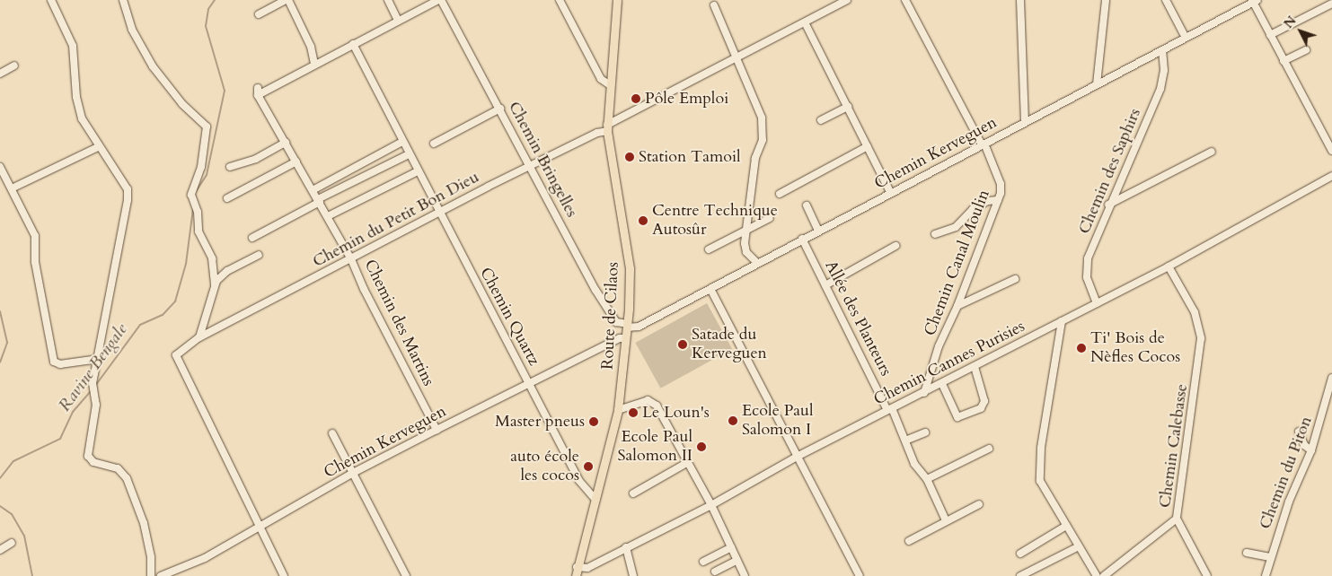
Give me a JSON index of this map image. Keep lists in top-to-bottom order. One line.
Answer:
{"streets":{"main road":["Route de Cilaos"],"street":["Chemin Kerveguen","Chemin Bringelles","Chemin des Saphirs","Chemin du Petit Bon Dieu","Chemin Canal Moulin","Chemin Quartz","Allée des Planteurs","Chemin des Martins","Chemin Cannes Purisies","Chemin Calebasse","Chemin du Piton"]},"crossings":[["Chemin Kerveguen","Chemin Bringelles"],["Chemin Kerveguen","Chemin des Saphirs"],["Chemin Kerveguen","Chemin du Petit Bon Dieu"],["Chemin Kerveguen","Chemin Canal Moulin"],["Chemin Kerveguen","Route de Cilaos"],["Chemin Kerveguen","Chemin Quartz"],["Chemin Kerveguen","Allée des Planteurs"],["Chemin Kerveguen","Chemin des Martins"],["Chemin Bringelles","Chemin du Petit Bon Dieu"],["Chemin Bringelles","Route de Cilaos"],["Chemin des Saphirs","Chemin Cannes Purisies"],["Chemin du Petit Bon Dieu","Route de Cilaos"],["Chemin du Petit Bon Dieu","Chemin Quartz"],["Chemin du Petit Bon Dieu","Chemin des Martins"],["Chemin Canal Moulin","Chemin Cannes Purisies"],["Route de Cilaos","Chemin Quartz"],["Route de Cilaos","Chemin Cannes Purisies"],["Allée des Planteurs","Chemin Cannes Purisies"],["Chemin Cannes Purisies","Chemin Calebasse"]],"water":["Ravine Bengale"],"places":["Pôle Emploi","Station Tamoil","Centre Technique Autosûr","Satade du Kerveguen","Ti' Bois de Nèfles Cocos","Le Loun's","Ecole Paul Salomon I","Master pneus","Ecole Paul Salomon II","auto école les cocos"],"north":"top left"}
